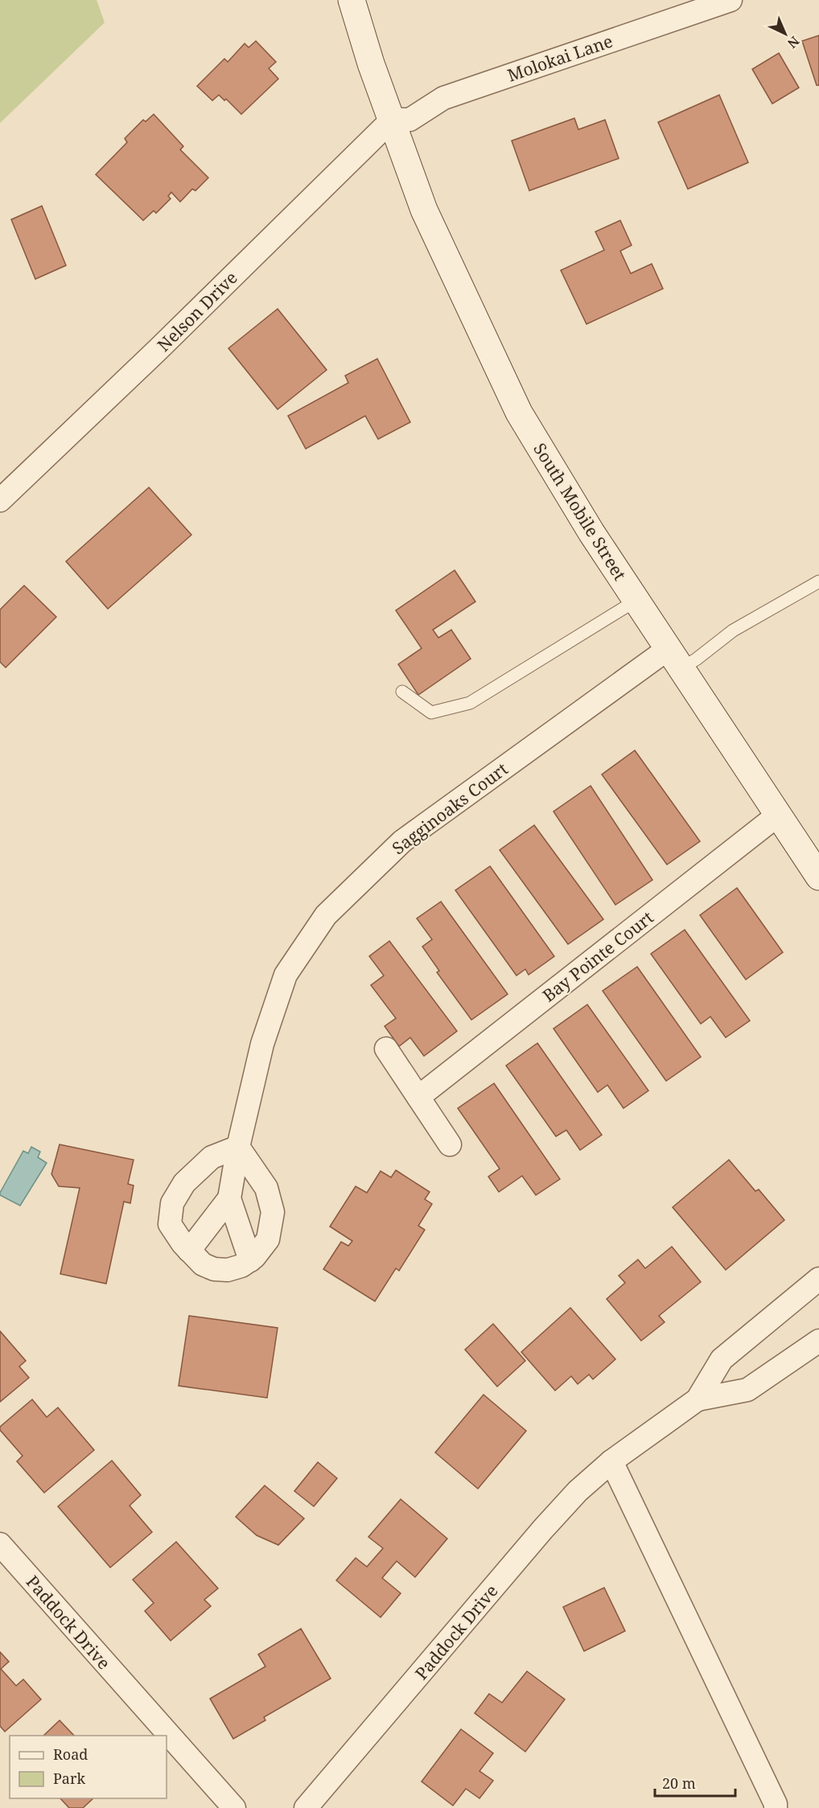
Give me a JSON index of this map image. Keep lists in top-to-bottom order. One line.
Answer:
{"streets":{"main road":["South Mobile Street"],"street":["Molokai Lane","Nelson Drive","Sagginoaks Court","Bay Pointe Court","Paddock Drive"]},"crossings":[["Molokai Lane","Nelson Drive"],["Molokai Lane","South Mobile Street"],["Nelson Drive","South Mobile Street"],["South Mobile Street","Sagginoaks Court"],["South Mobile Street","Bay Pointe Court"]],"legend":["Road","Park"],"scale_bar":"20 m","north":"bottom right"}
